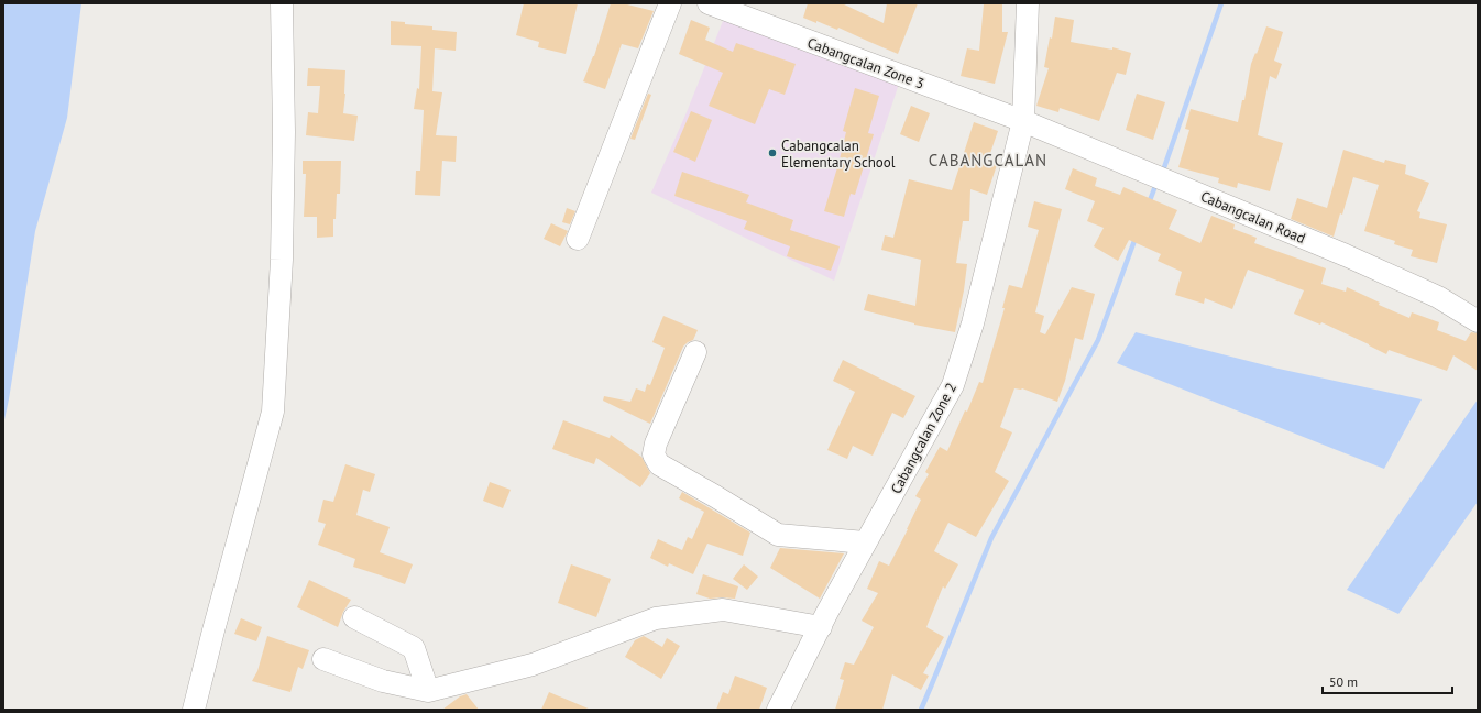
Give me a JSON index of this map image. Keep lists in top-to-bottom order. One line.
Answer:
{"streets":{"street":["Cabangcalan Zone 3","Cabangcalan Road","Cabangcalan Zone 2"]},"crossings":[["Cabangcalan Zone 3","Cabangcalan Road"],["Cabangcalan Zone 3","Cabangcalan Zone 2"],["Cabangcalan Road","Cabangcalan Zone 2"]],"districts":["CABANGCALAN"],"places":["Cabangcalan Elementary School"],"scale_bar":"50 m"}
